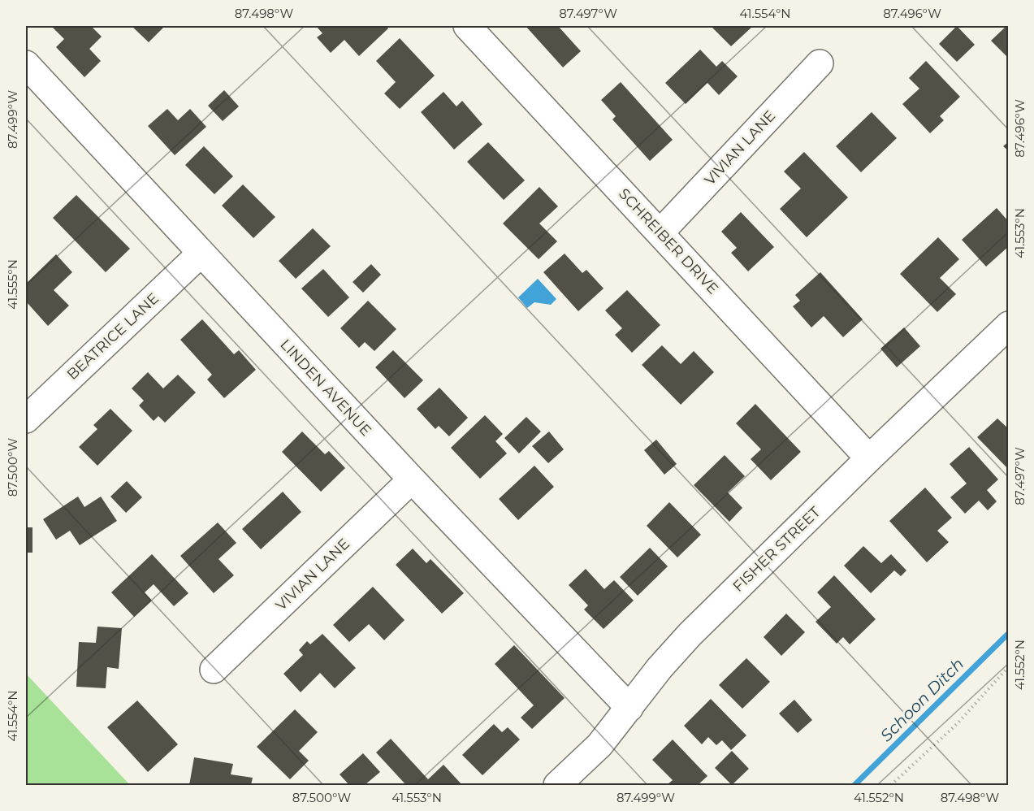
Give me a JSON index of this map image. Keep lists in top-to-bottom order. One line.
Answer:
{"streets":{"street":["VIVIAN LANE","SCHREIBER DRIVE","BEATRICE LANE","LINDEN AVENUE","FISHER STREET"]},"crossings":[["VIVIAN LANE","SCHREIBER DRIVE"],["VIVIAN LANE","LINDEN AVENUE"],["SCHREIBER DRIVE","FISHER STREET"],["BEATRICE LANE","LINDEN AVENUE"],["LINDEN AVENUE","FISHER STREET"]],"water":["Schoon Ditch"],"coordinates":["87.498°W","87.497°W","41.554°N","87.496°W","87.499°W","41.553°N","41.555°N","87.500°W","41.552°N"]}
